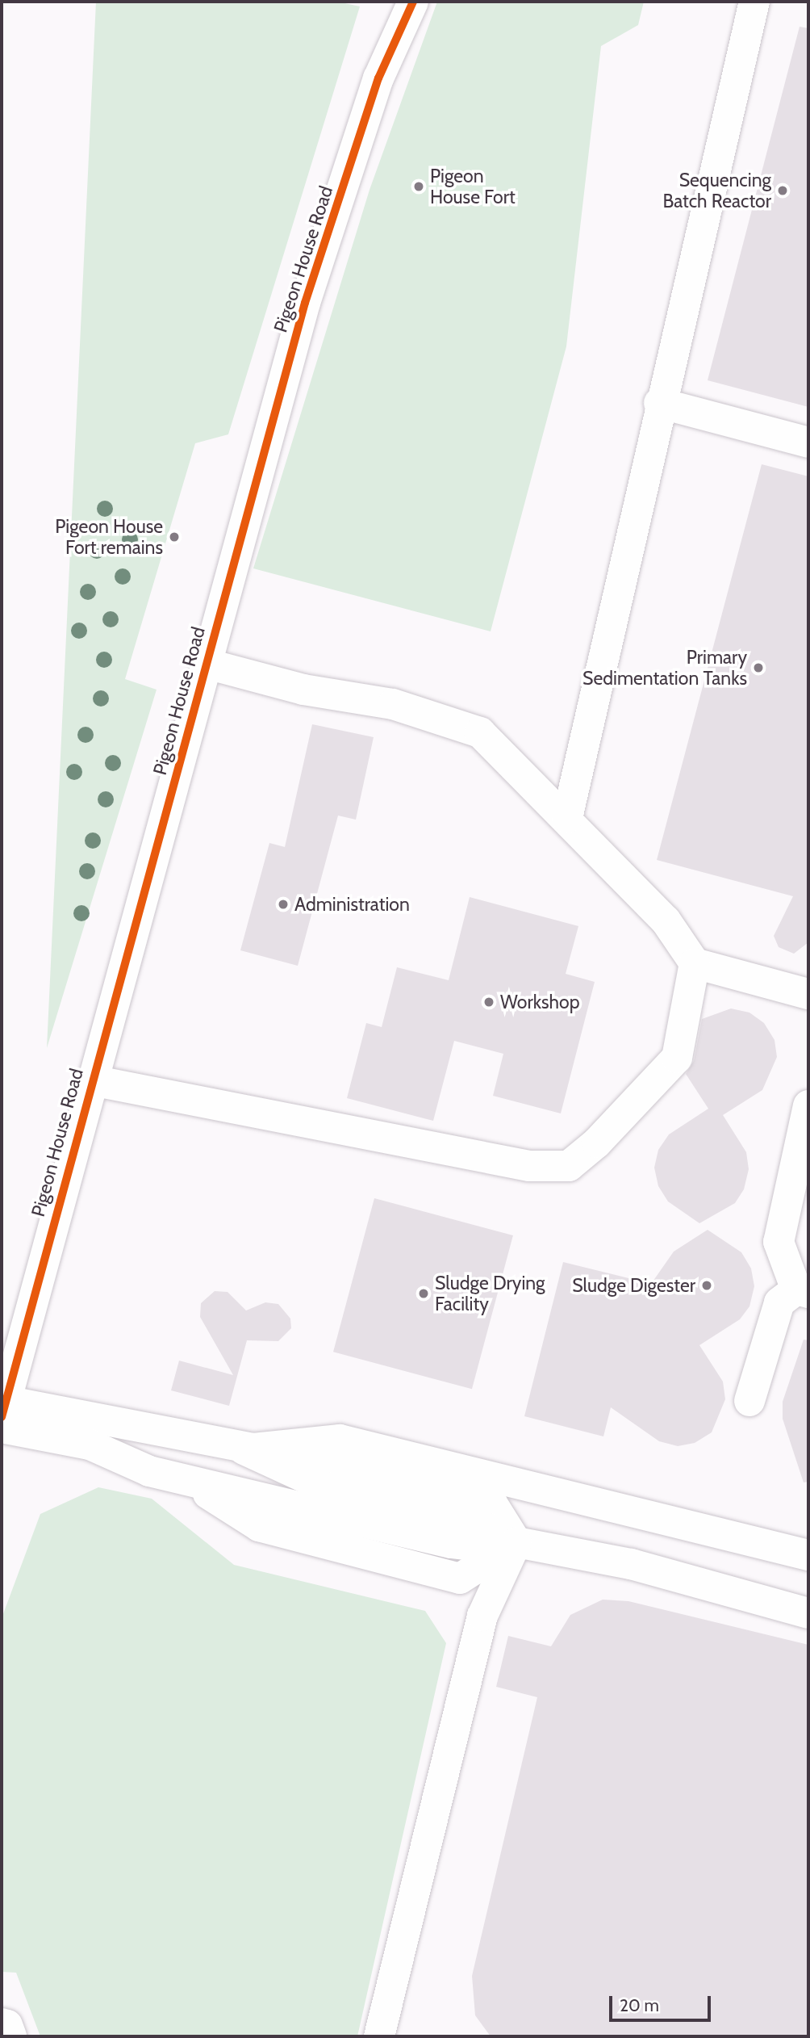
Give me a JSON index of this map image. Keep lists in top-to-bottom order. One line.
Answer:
{"streets":{"street":["Pigeon House Road"]},"places":["Pigeon House Fort","Sequencing Batch Reactor","Pigeon House Fort remains","Primary Sedimentation Tanks","Administration","Workshop","Sludge Digester","Sludge Drying Facility"],"scale_bar":"20 m"}
